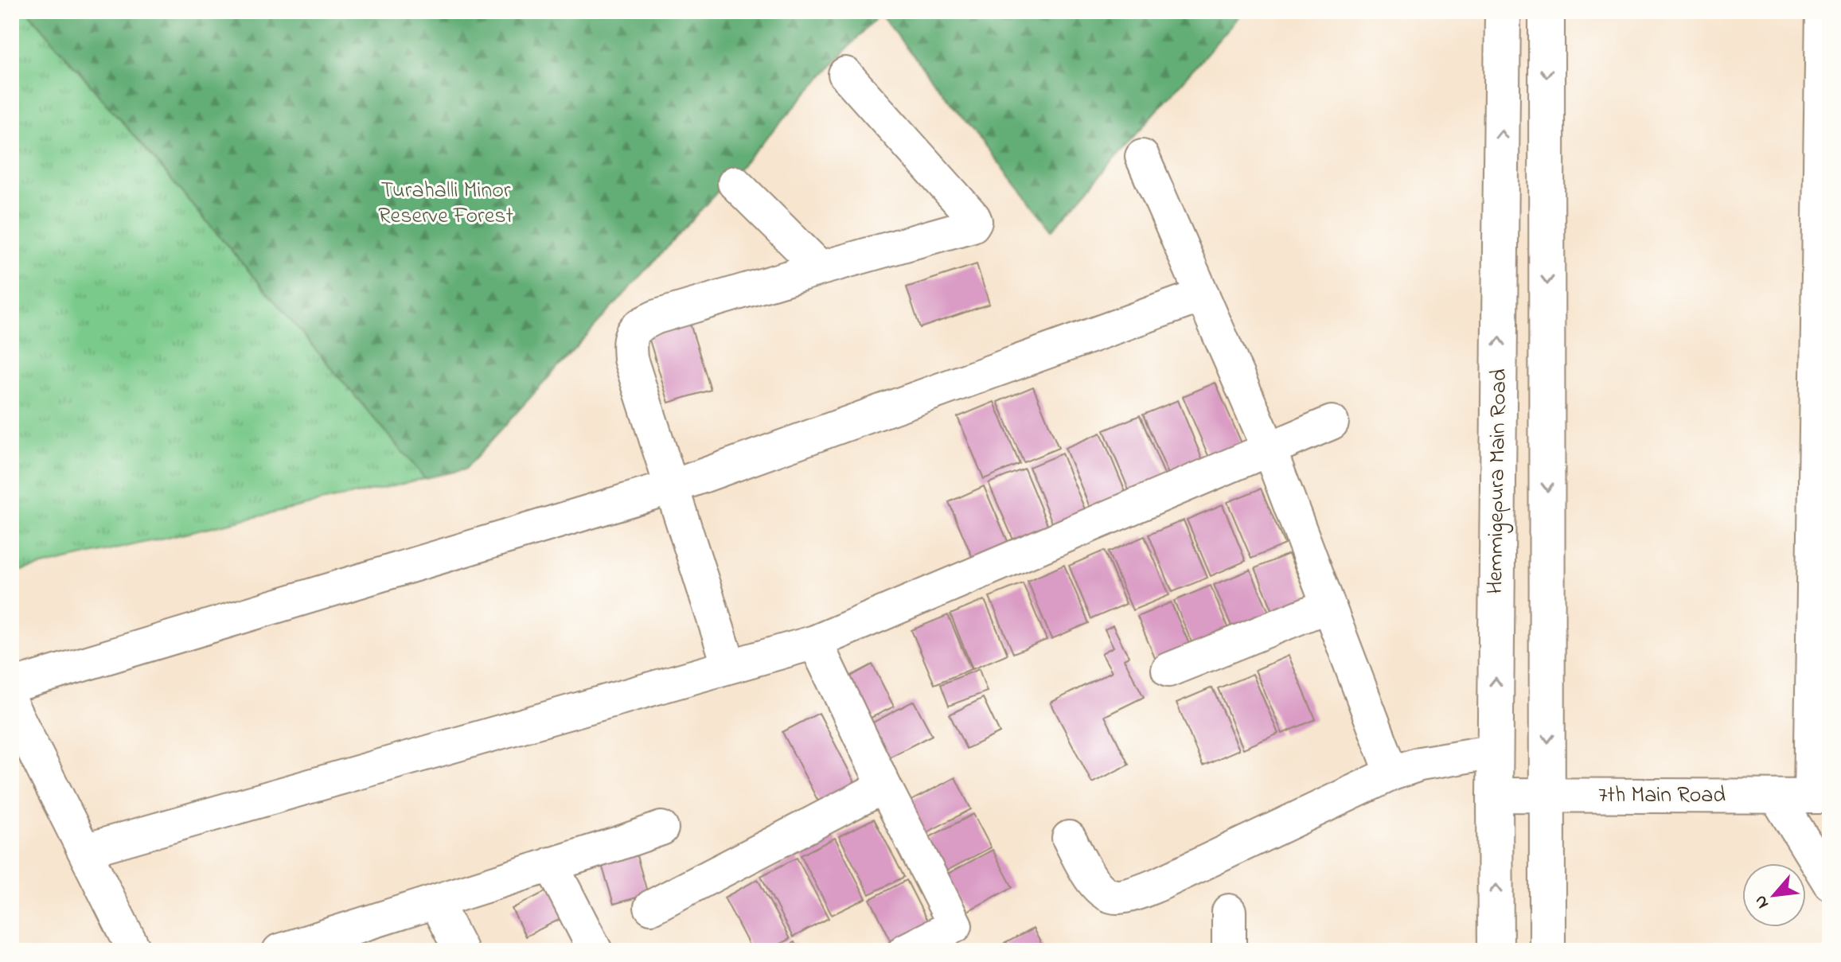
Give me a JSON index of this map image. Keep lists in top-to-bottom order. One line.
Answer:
{"streets":{"main road":["Hemmigepura Main Road"],"street":["7th Main Road"]},"crossings":[["Hemmigepura Main Road","7th Main Road"]],"parks":["Turahalli Minor Reserve Forest"],"north":"bottom left"}
